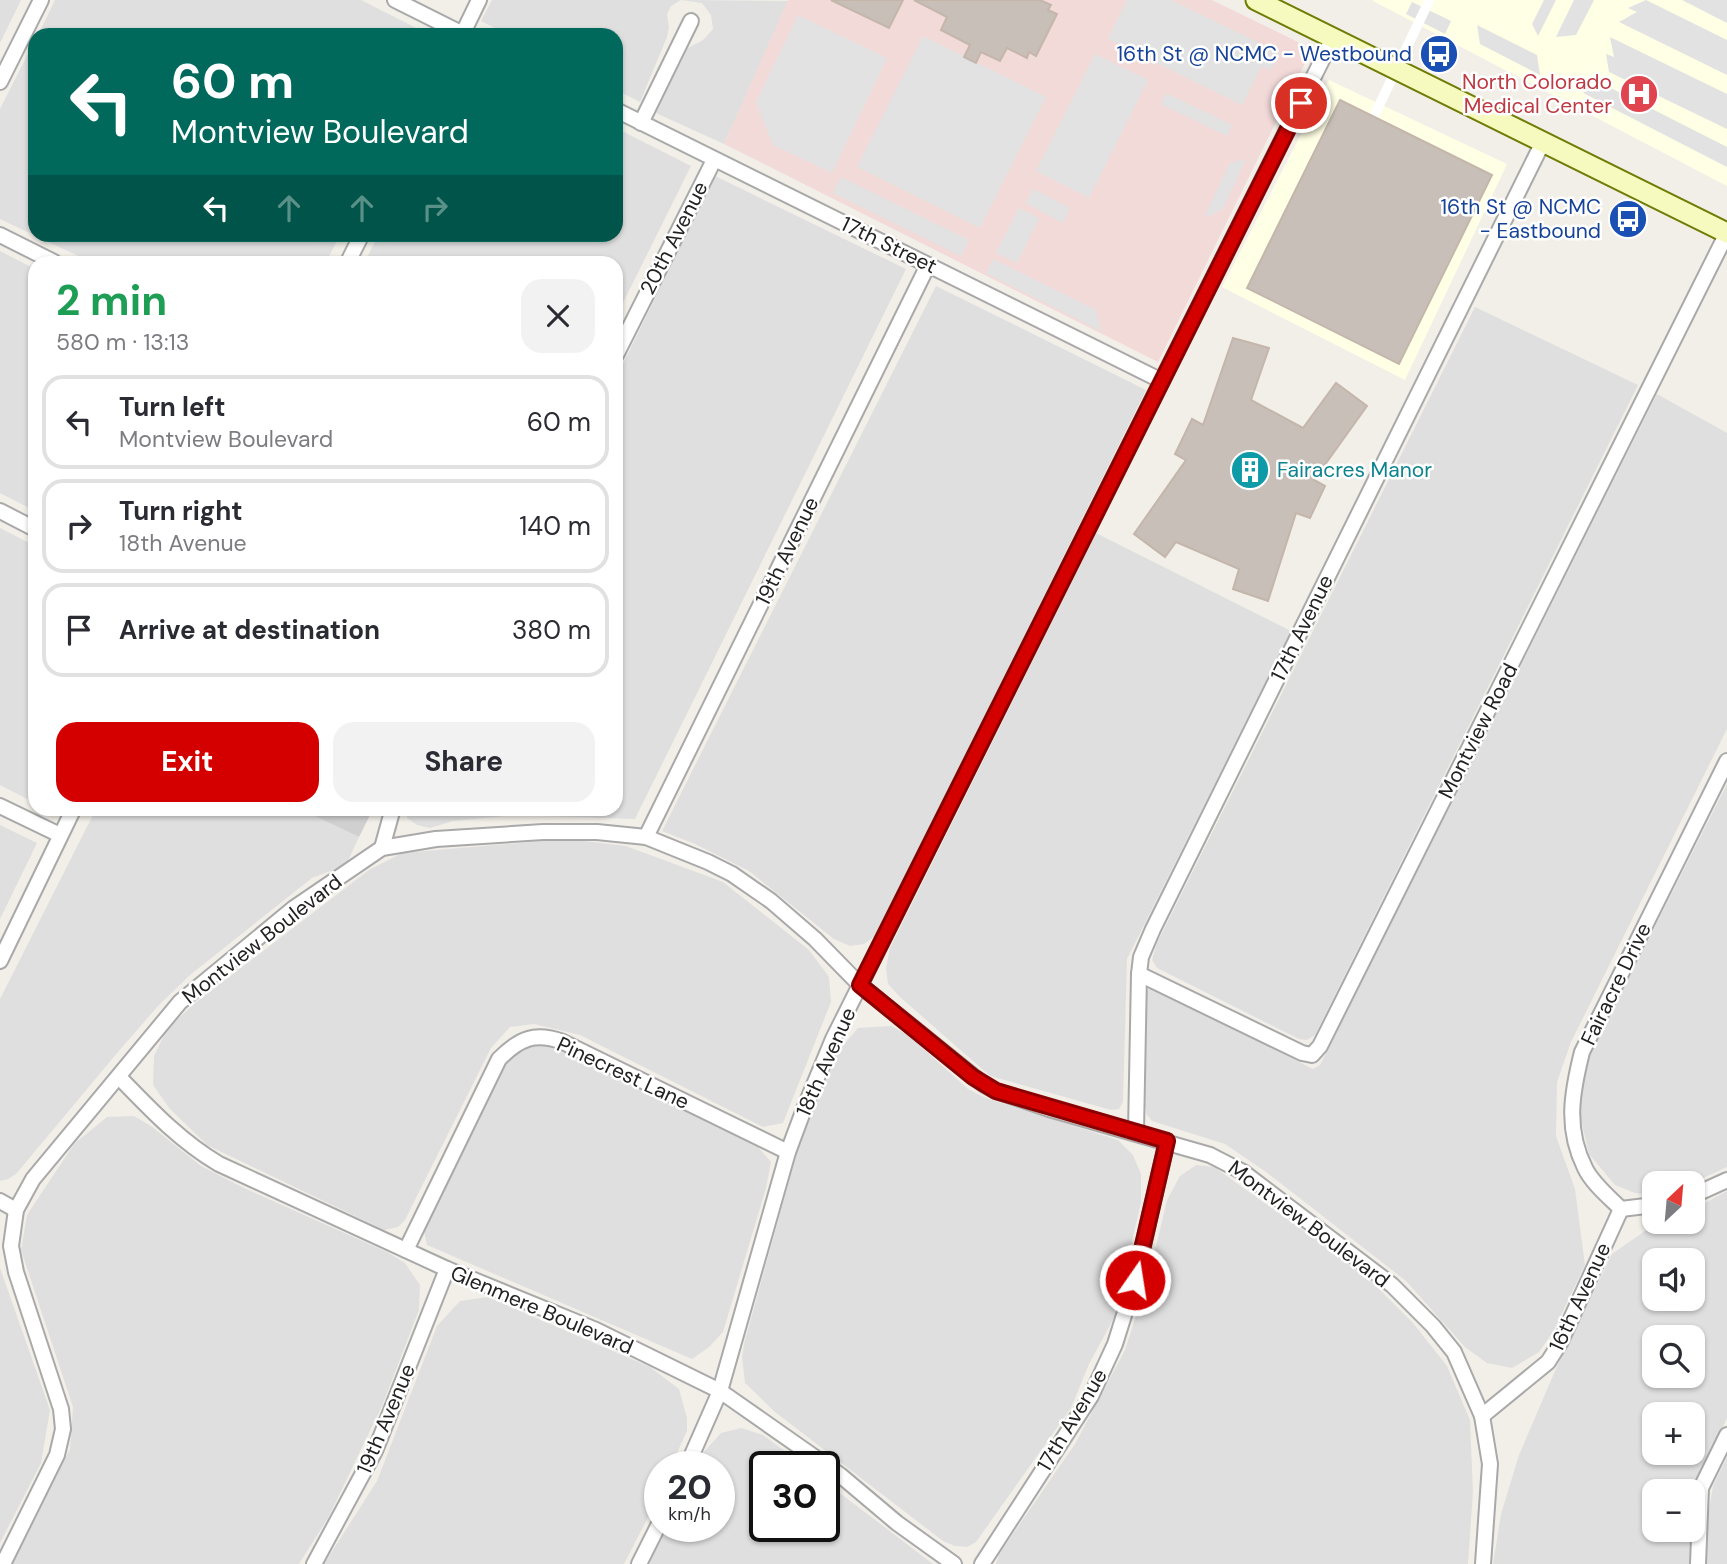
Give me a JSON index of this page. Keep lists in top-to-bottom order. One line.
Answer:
{"streets":{"street":["20th Avenue","17th Street","19th Avenue","17th Avenue","Montview Road","Montview Boulevard","Fairacre Drive","18th Avenue","Pinecrest Lane","16th Avenue","Glenmere Boulevard"]},"crossings":[["20th Avenue","17th Street"],["17th Street","19th Avenue"],["17th Street","18th Avenue"],["19th Avenue","Montview Boulevard"],["19th Avenue","Glenmere Boulevard"],["17th Avenue","Montview Road"],["17th Avenue","Montview Boulevard"],["Montview Boulevard","18th Avenue"],["Montview Boulevard","16th Avenue"],["Montview Boulevard","Glenmere Boulevard"],["Fairacre Drive","16th Avenue"],["18th Avenue","Pinecrest Lane"],["18th Avenue","Glenmere Boulevard"],["Pinecrest Lane","Glenmere Boulevard"]],"places":{"bus stop":["16th St @ NCMC - Westbound","16th St @ NCMC - Eastbound"],"hospital":["North Colorado Medical Center"],"building":["Fairacres Manor"]},"north":"top right","page":{"turn":["60 m","Montview Boulevard"],"heading":["2 min","580 m · 13:13"],"list":[{"name":"Turn left","note":"Montview Boulevard","value":"60 m"},{"name":"Turn right","note":"18th Avenue","value":"140 m"},{"name":"Arrive at destination","value":"380 m"}],"buttons":["Exit","Share"],"map_buttons":["+","−"],"speed":"20 km/h","limit":"30"}}
